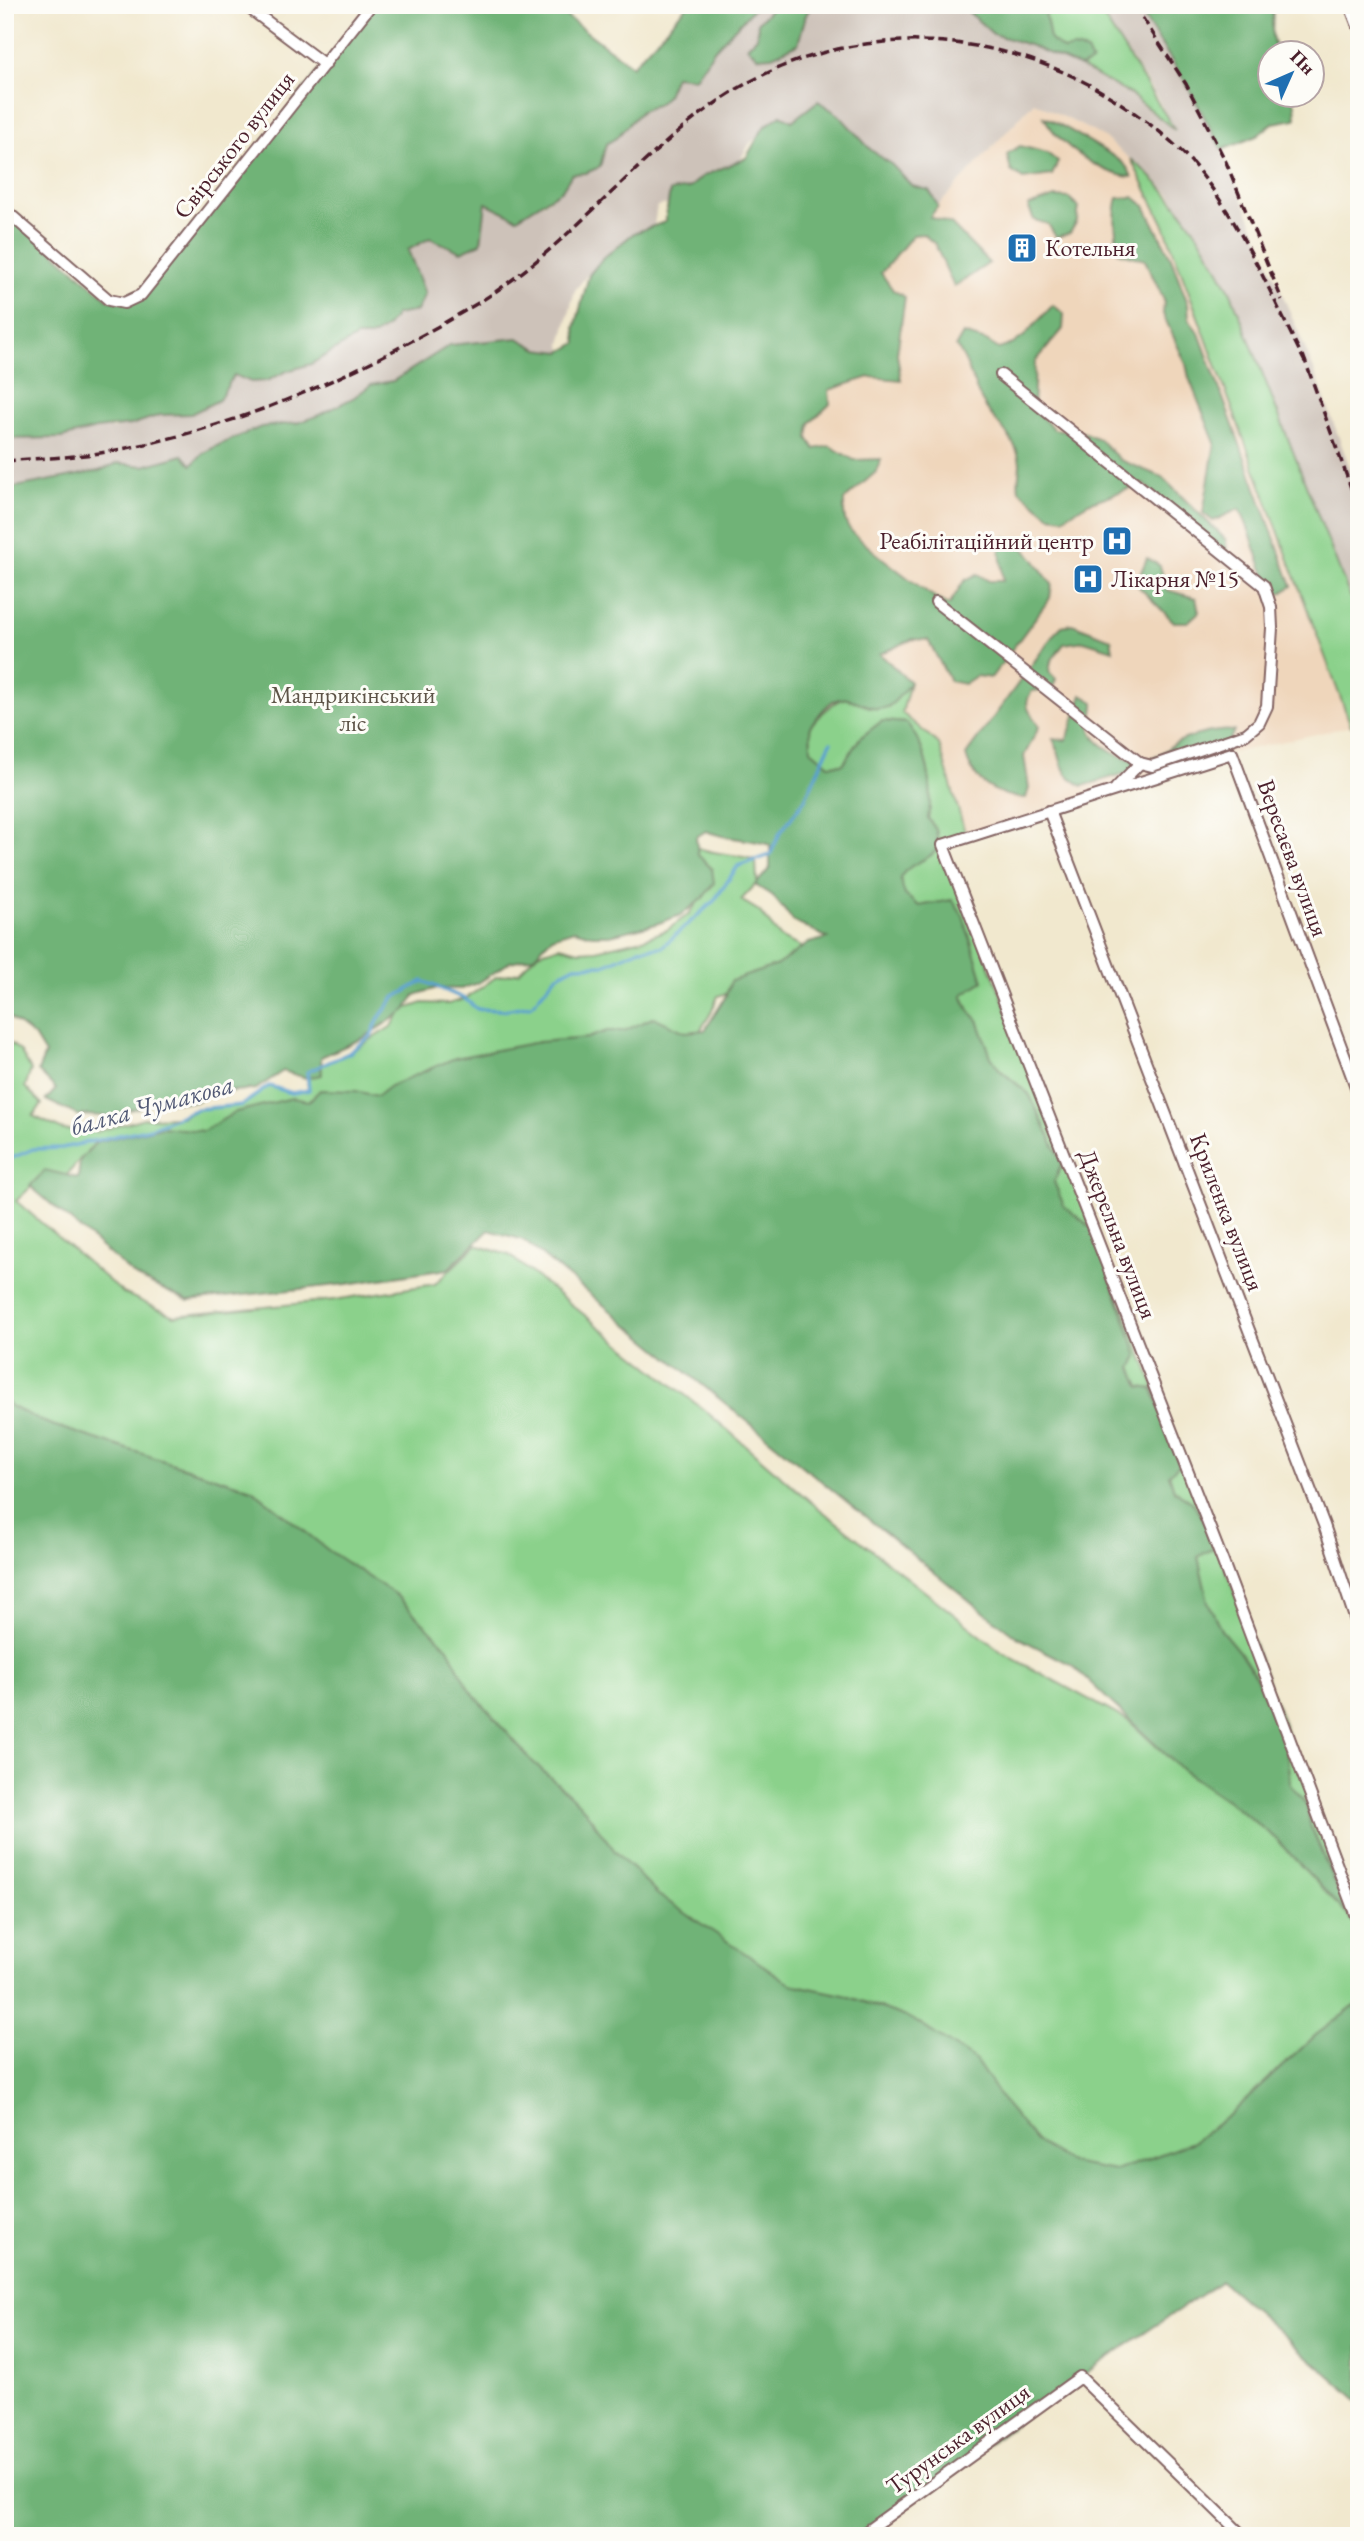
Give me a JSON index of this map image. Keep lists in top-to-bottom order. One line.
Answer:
{"streets":{"street":["Свірського вулиця","Вересаєва вулиця","Криленка вулиця","Джерельна вулиця","Турунська вулиця"]},"crossings":[["Вересаєва вулиця","Джерельна вулиця"],["Криленка вулиця","Джерельна вулиця"]],"water":["балка Чумакова"],"parks":["Мандрикінський ліс"],"places":{"building":["Котельня"],"hospital":["Реабілітаційний центр","Лікарня №15"]},"north":"top right"}
